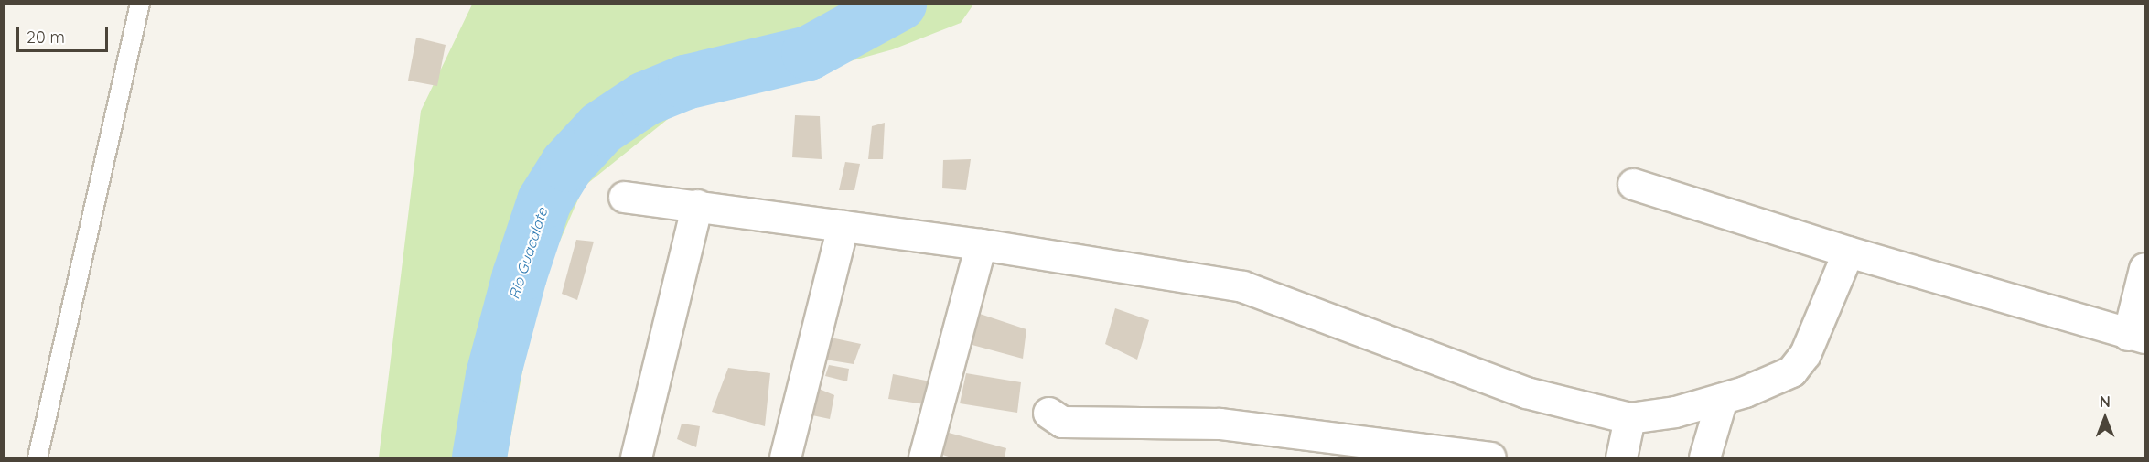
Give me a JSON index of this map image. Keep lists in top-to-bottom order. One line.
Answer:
{"water":["Río Guacalate"],"scale_bar":"20 m","north":"top"}
